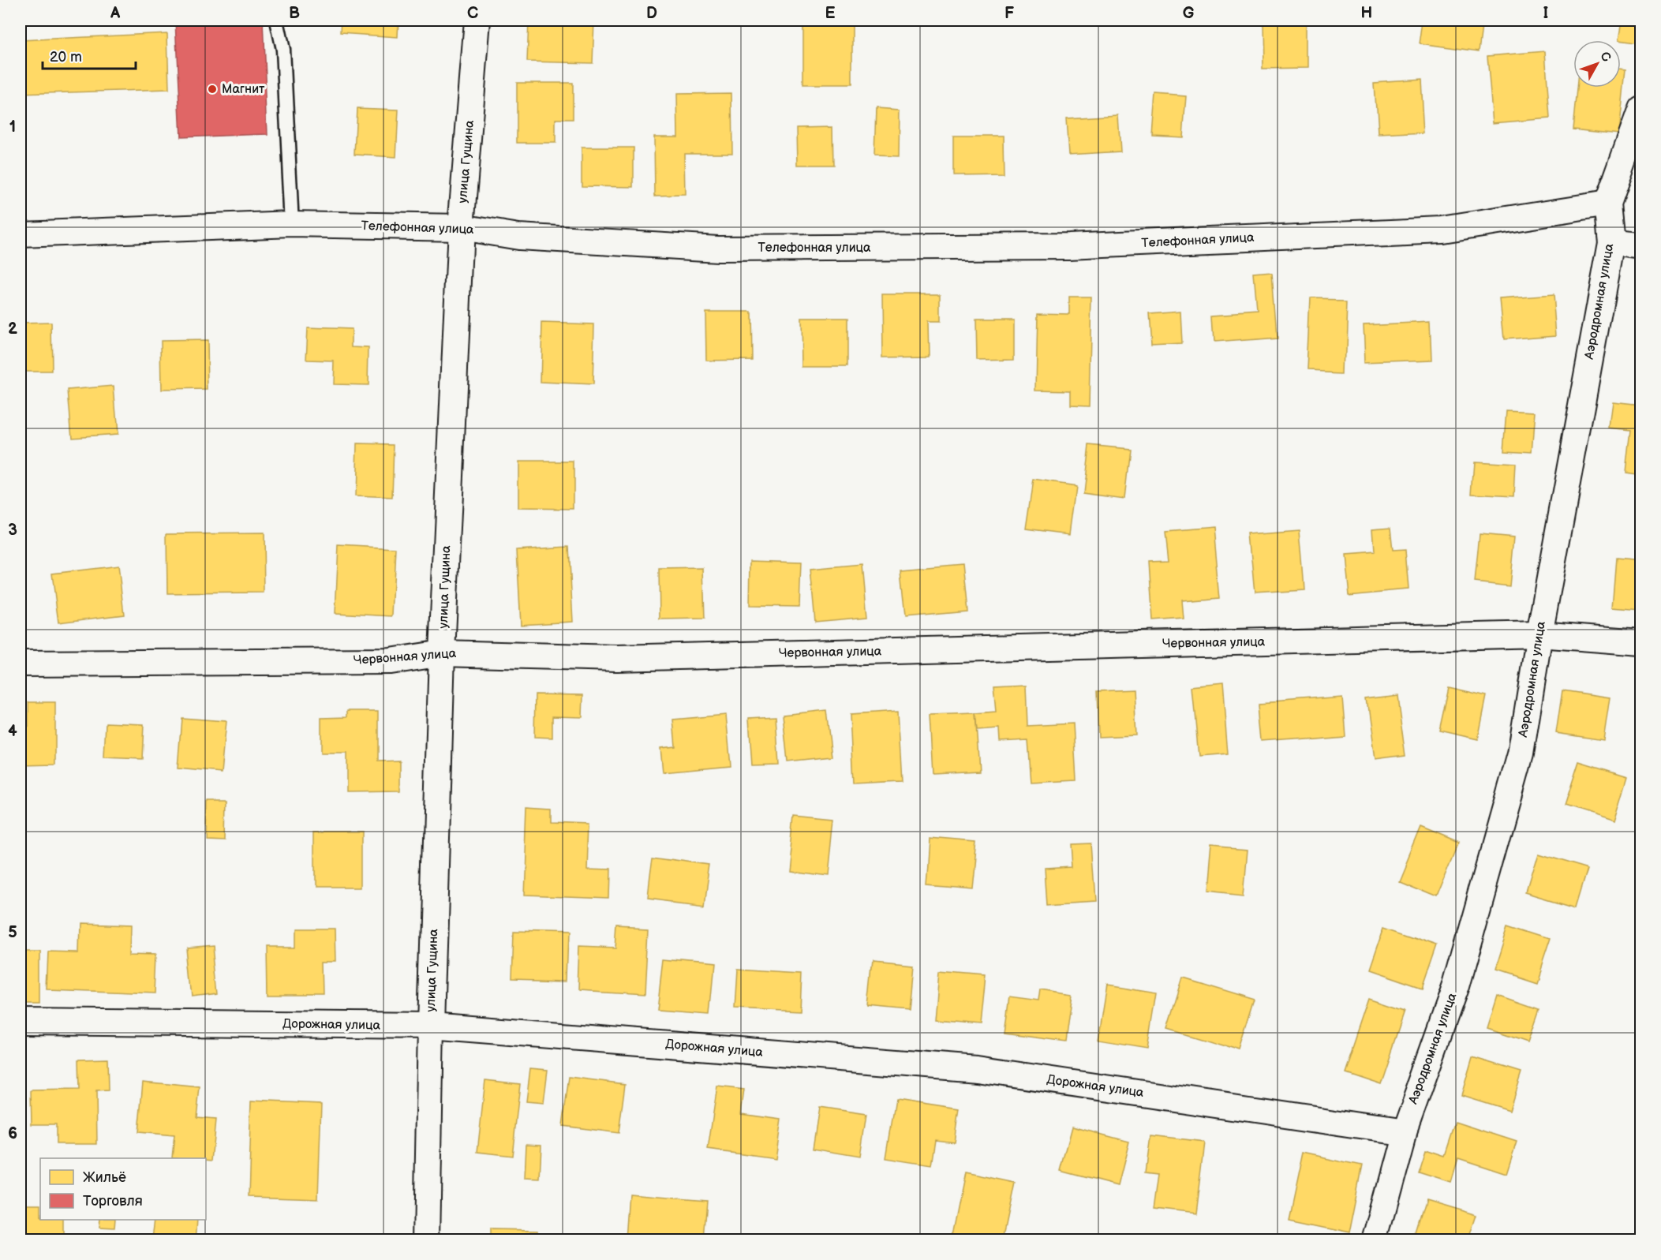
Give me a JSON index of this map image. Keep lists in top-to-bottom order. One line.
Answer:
{"streets":{"street":["улица Гущина","Телефонная улица","Аэродромная улица","Червонная улица","Дорожная улица"]},"crossings":[["улица Гущина","Телефонная улица"],["улица Гущина","Червонная улица"],["улица Гущина","Дорожная улица"],["Телефонная улица","Аэродромная улица"],["Аэродромная улица","Червонная улица"],["Аэродромная улица","Дорожная улица"]],"places":["Магнит"],"legend":["Жильё","Торговля"],"scale_bar":"20 m","north":"top right","grid":{"columns":["A","B","C","D","E","F","G","H","I"],"rows":["1","2","3","4","5","6"]}}
